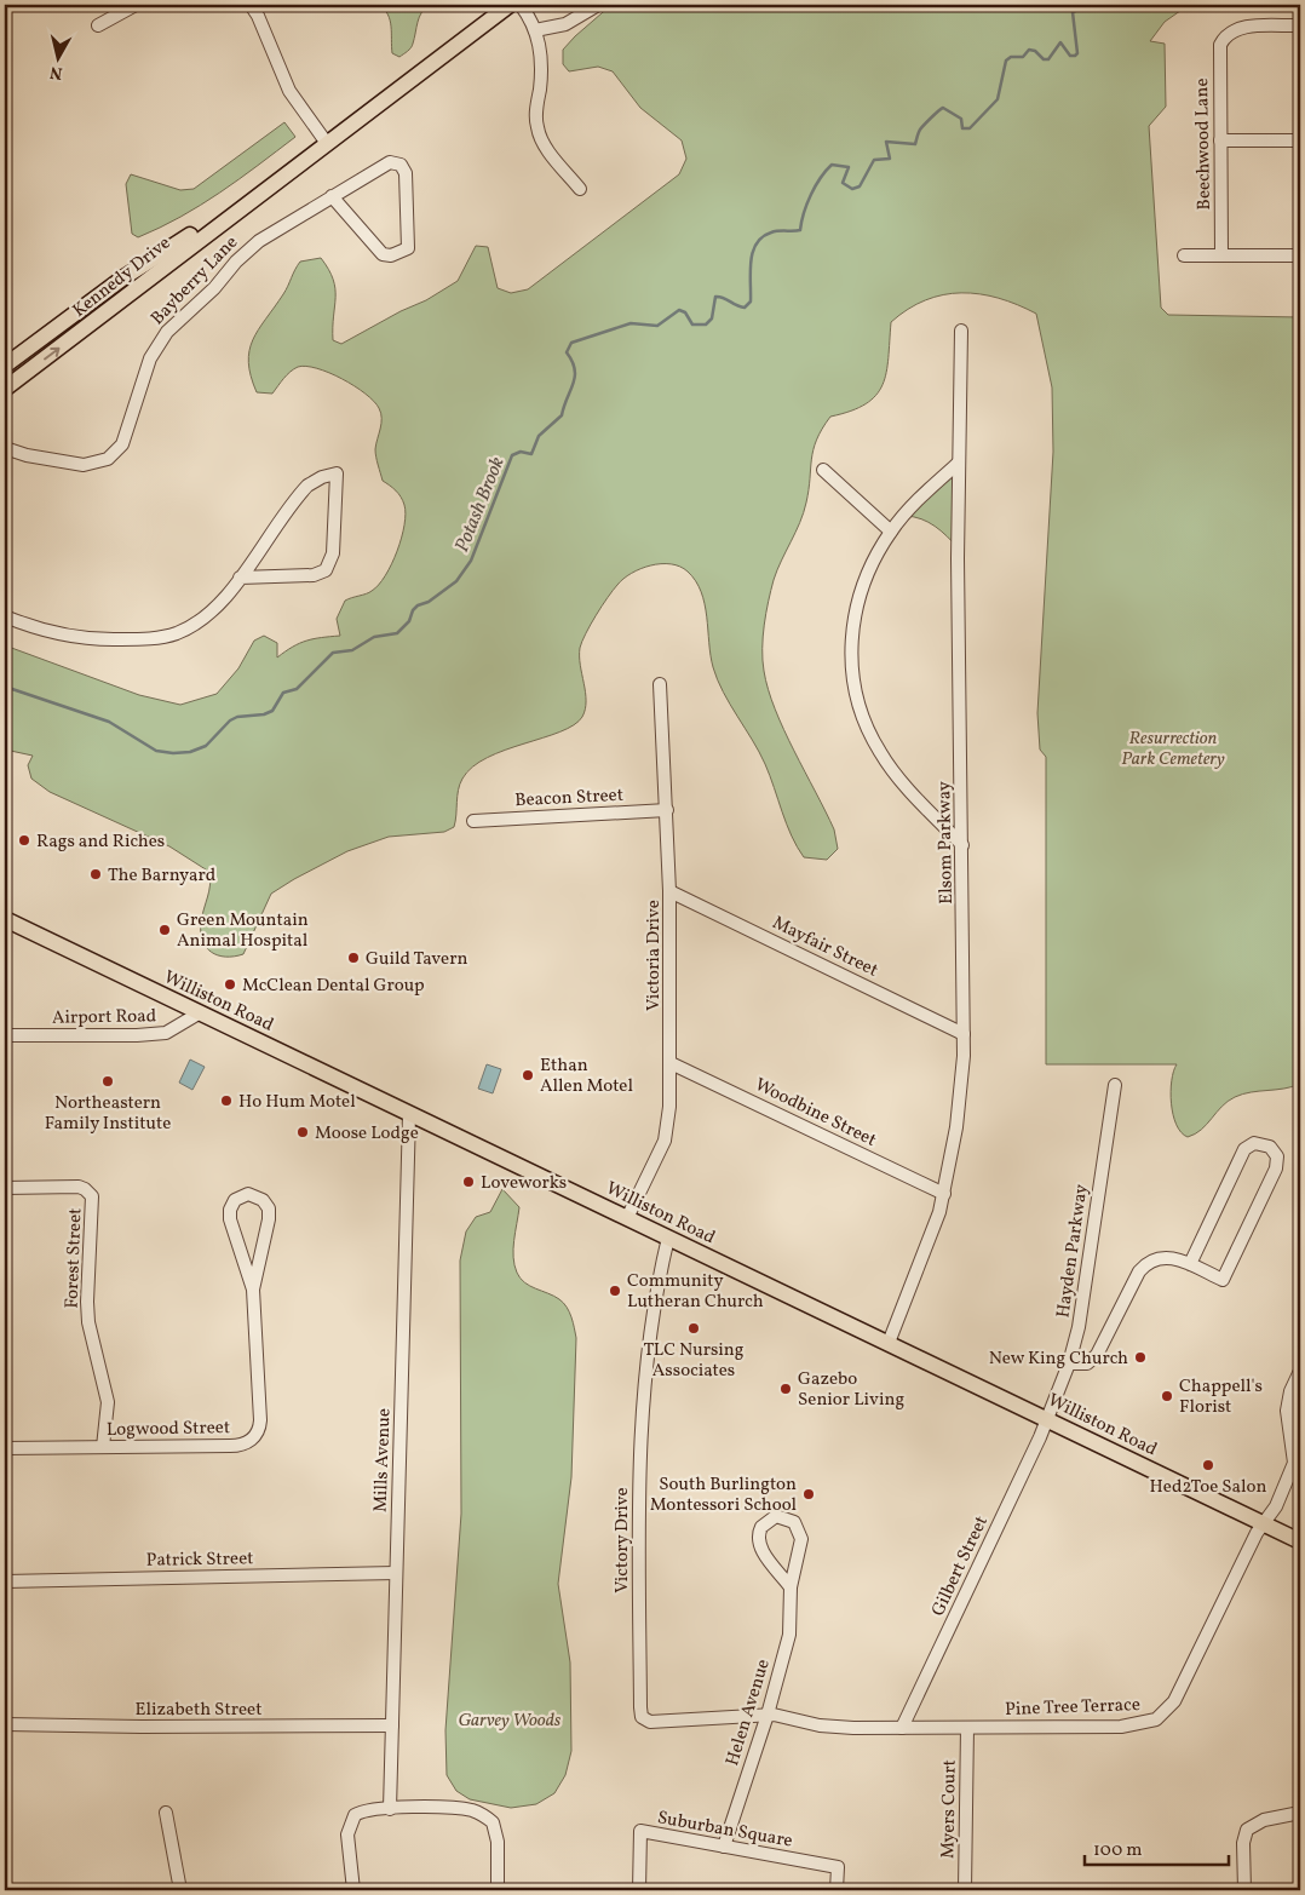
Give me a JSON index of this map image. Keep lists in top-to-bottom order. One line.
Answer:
{"streets":{"main road":["Kennedy Drive","Williston Road"],"street":["Beechwood Lane","Bayberry Lane","Beacon Street","Elsom Parkway","Mayfair Street","Victoria Drive","Airport Road","Woodbine Street","Hayden Parkway","Forest Street","Logwood Street","Mills Avenue","Victory Drive","Patrick Street","Gilbert Street","Pine Tree Terrace","Elizabeth Street","Helen Avenue","Myers Court","Suburban Square"]},"crossings":[["Beacon Street","Victoria Drive"],["Elsom Parkway","Mayfair Street"],["Elsom Parkway","Williston Road"],["Elsom Parkway","Woodbine Street"],["Mayfair Street","Victoria Drive"],["Victoria Drive","Williston Road"],["Victoria Drive","Woodbine Street"],["Williston Road","Airport Road"],["Williston Road","Hayden Parkway"],["Williston Road","Mills Avenue"],["Williston Road","Victory Drive"],["Williston Road","Gilbert Street"],["Williston Road","Pine Tree Terrace"],["Hayden Parkway","Gilbert Street"],["Forest Street","Logwood Street"],["Mills Avenue","Patrick Street"],["Mills Avenue","Elizabeth Street"],["Victory Drive","Pine Tree Terrace"],["Victory Drive","Helen Avenue"],["Gilbert Street","Pine Tree Terrace"],["Pine Tree Terrace","Helen Avenue"],["Pine Tree Terrace","Myers Court"],["Helen Avenue","Suburban Square"]],"water":["Potash Brook"],"parks":["Resurrection Park Cemetery","Garvey Woods"],"places":["Rags and Riches","The Barnyard","Green Mountain Animal Hospital","Guild Tavern","McClean Dental Group","Ethan Allen Motel","Northeastern Family Institute","Ho Hum Motel","Moose Lodge","Loveworks","Community Lutheran Church","TLC Nursing Associates","New King Church","Gazebo Senior Living","Chappell's Florist","Hed2Toe Salon","South Burlington Montessori School"],"scale_bar":"100 m","north":"bottom"}
